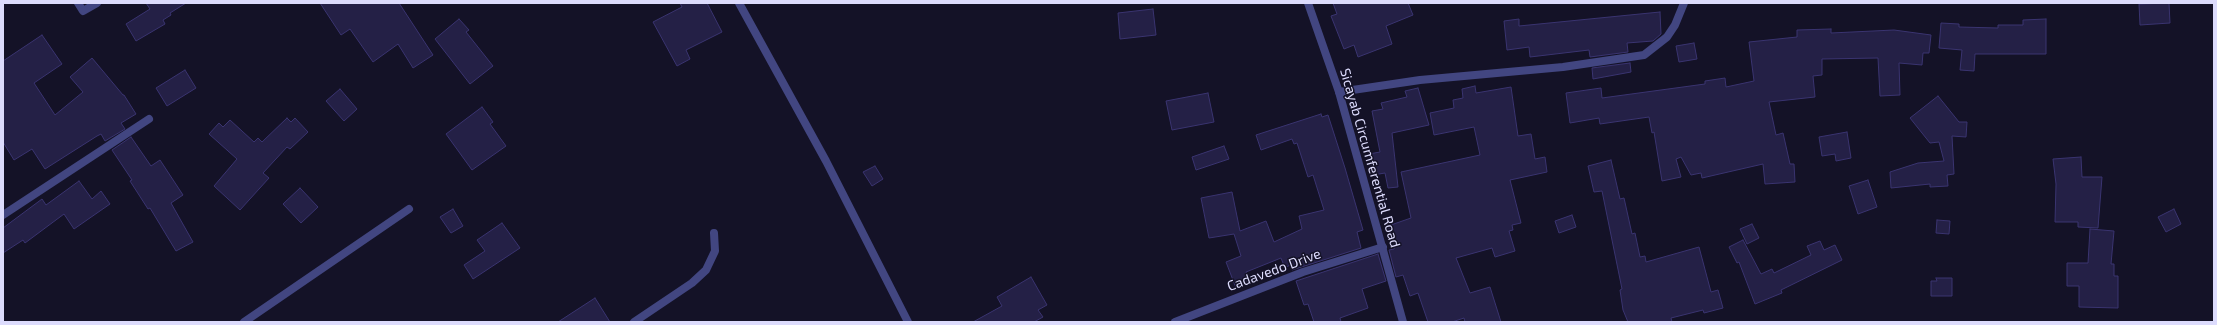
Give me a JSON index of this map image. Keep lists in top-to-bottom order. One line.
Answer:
{"streets":{"street":["Sicayab Circumferential Road","Cadavedo Drive"]},"crossings":[["Sicayab Circumferential Road","Cadavedo Drive"]]}
